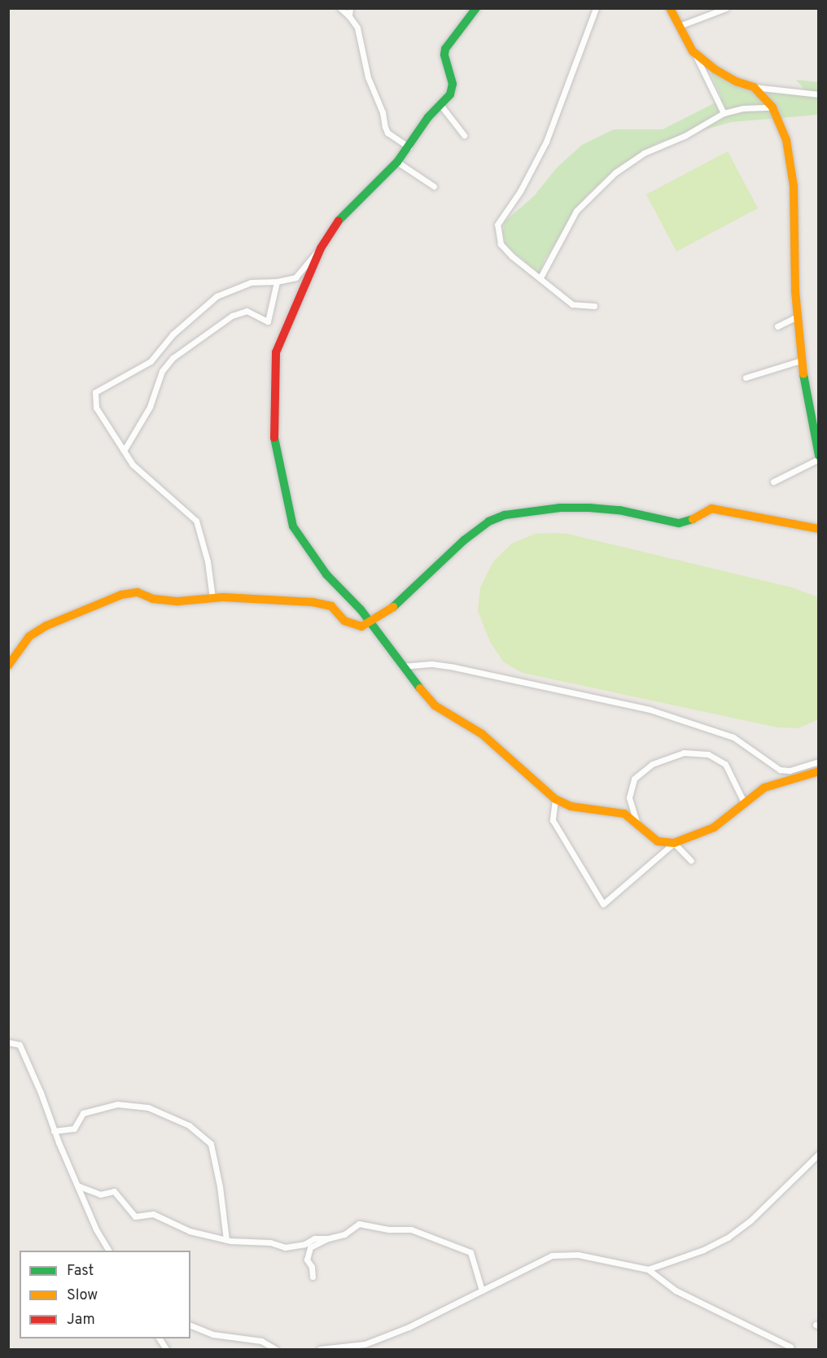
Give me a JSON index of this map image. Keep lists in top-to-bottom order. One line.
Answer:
{"legend":["Fast","Slow","Jam"]}
